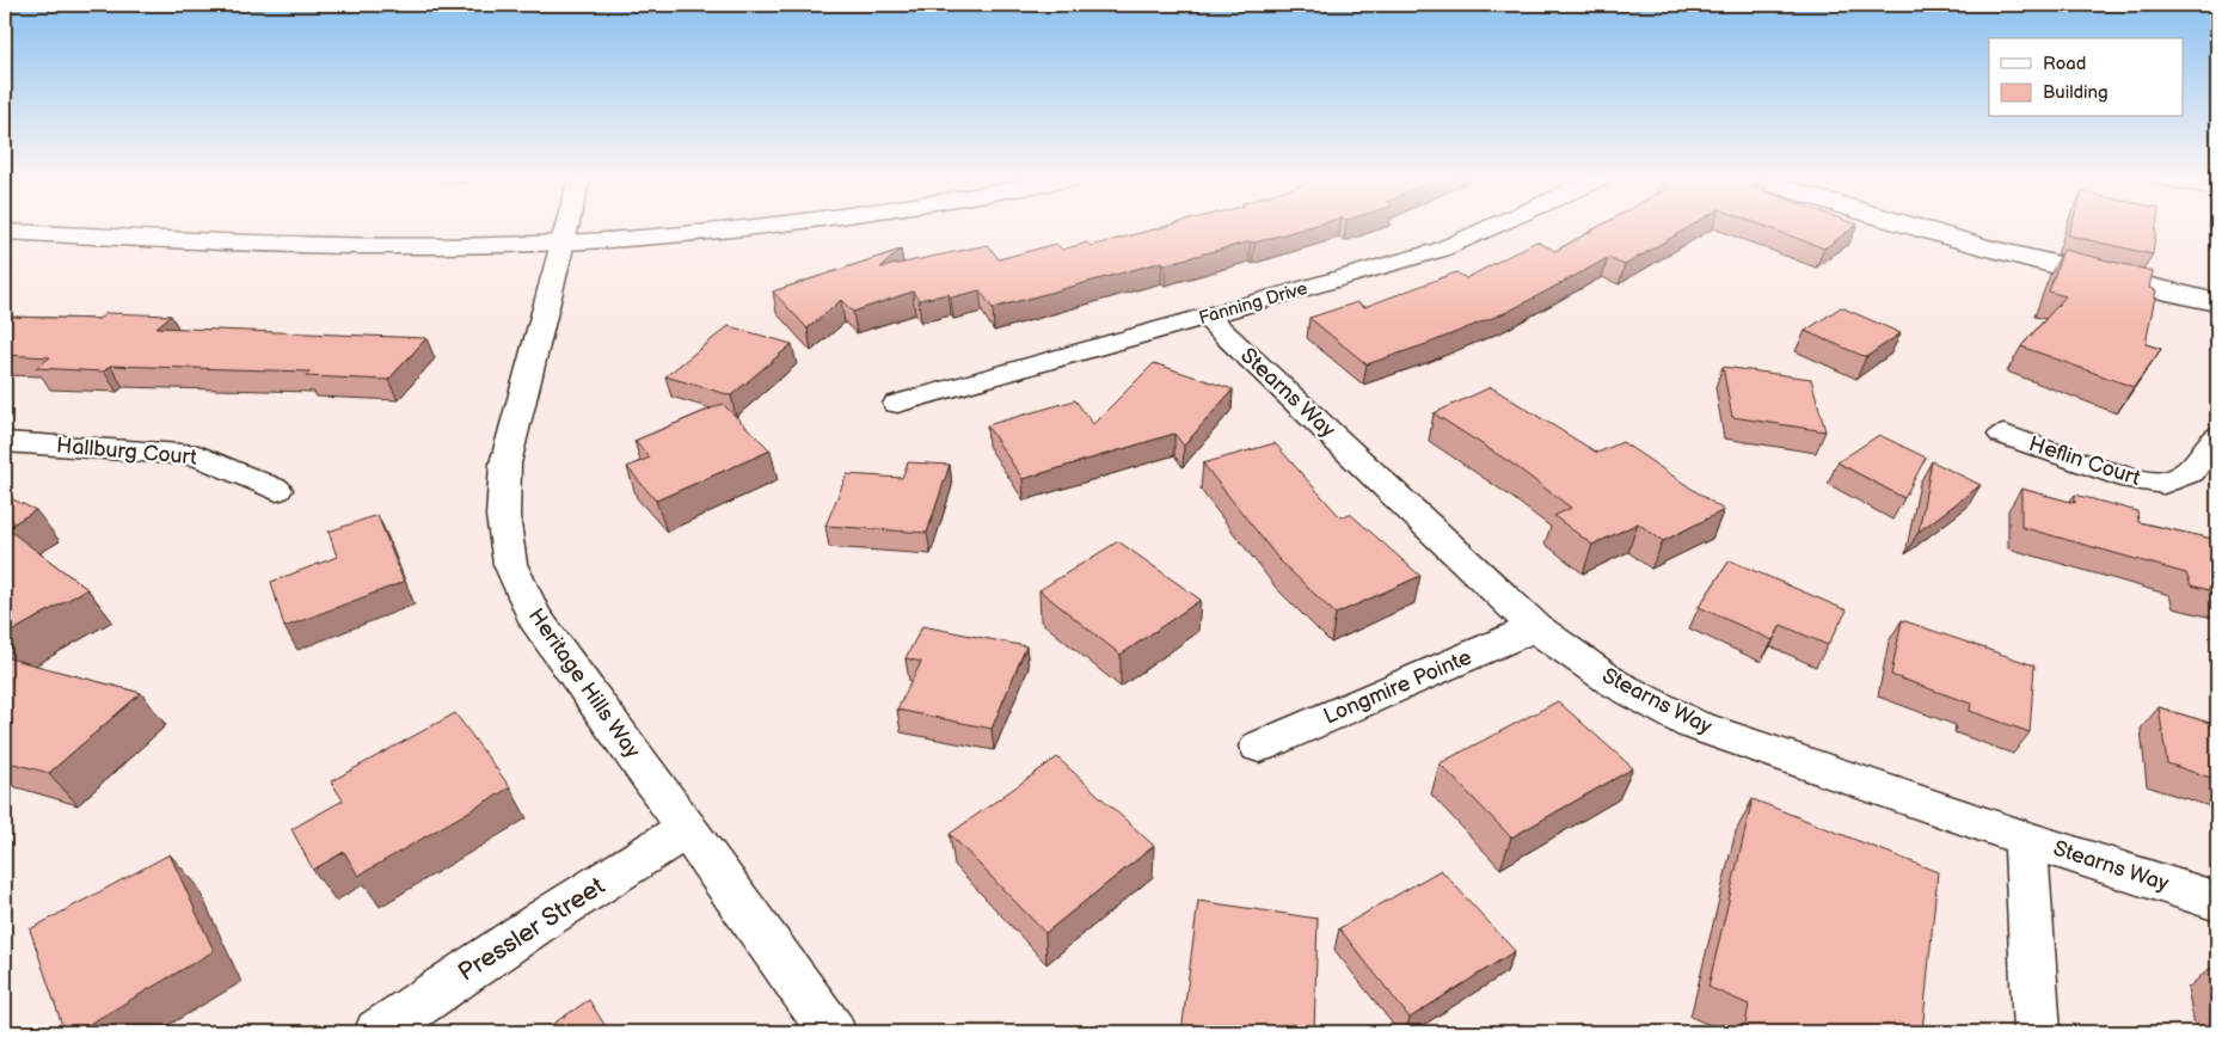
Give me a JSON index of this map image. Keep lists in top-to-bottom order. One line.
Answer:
{"streets":{"street":["Fanning Drive","Stearns Way","Hallburg Court","Heflin Court","Heritage Hills Way","Longmire Pointe","Pressler Street"]},"crossings":[["Fanning Drive","Stearns Way"],["Stearns Way","Longmire Pointe"],["Heritage Hills Way","Pressler Street"]],"legend":["Road","Building"]}
